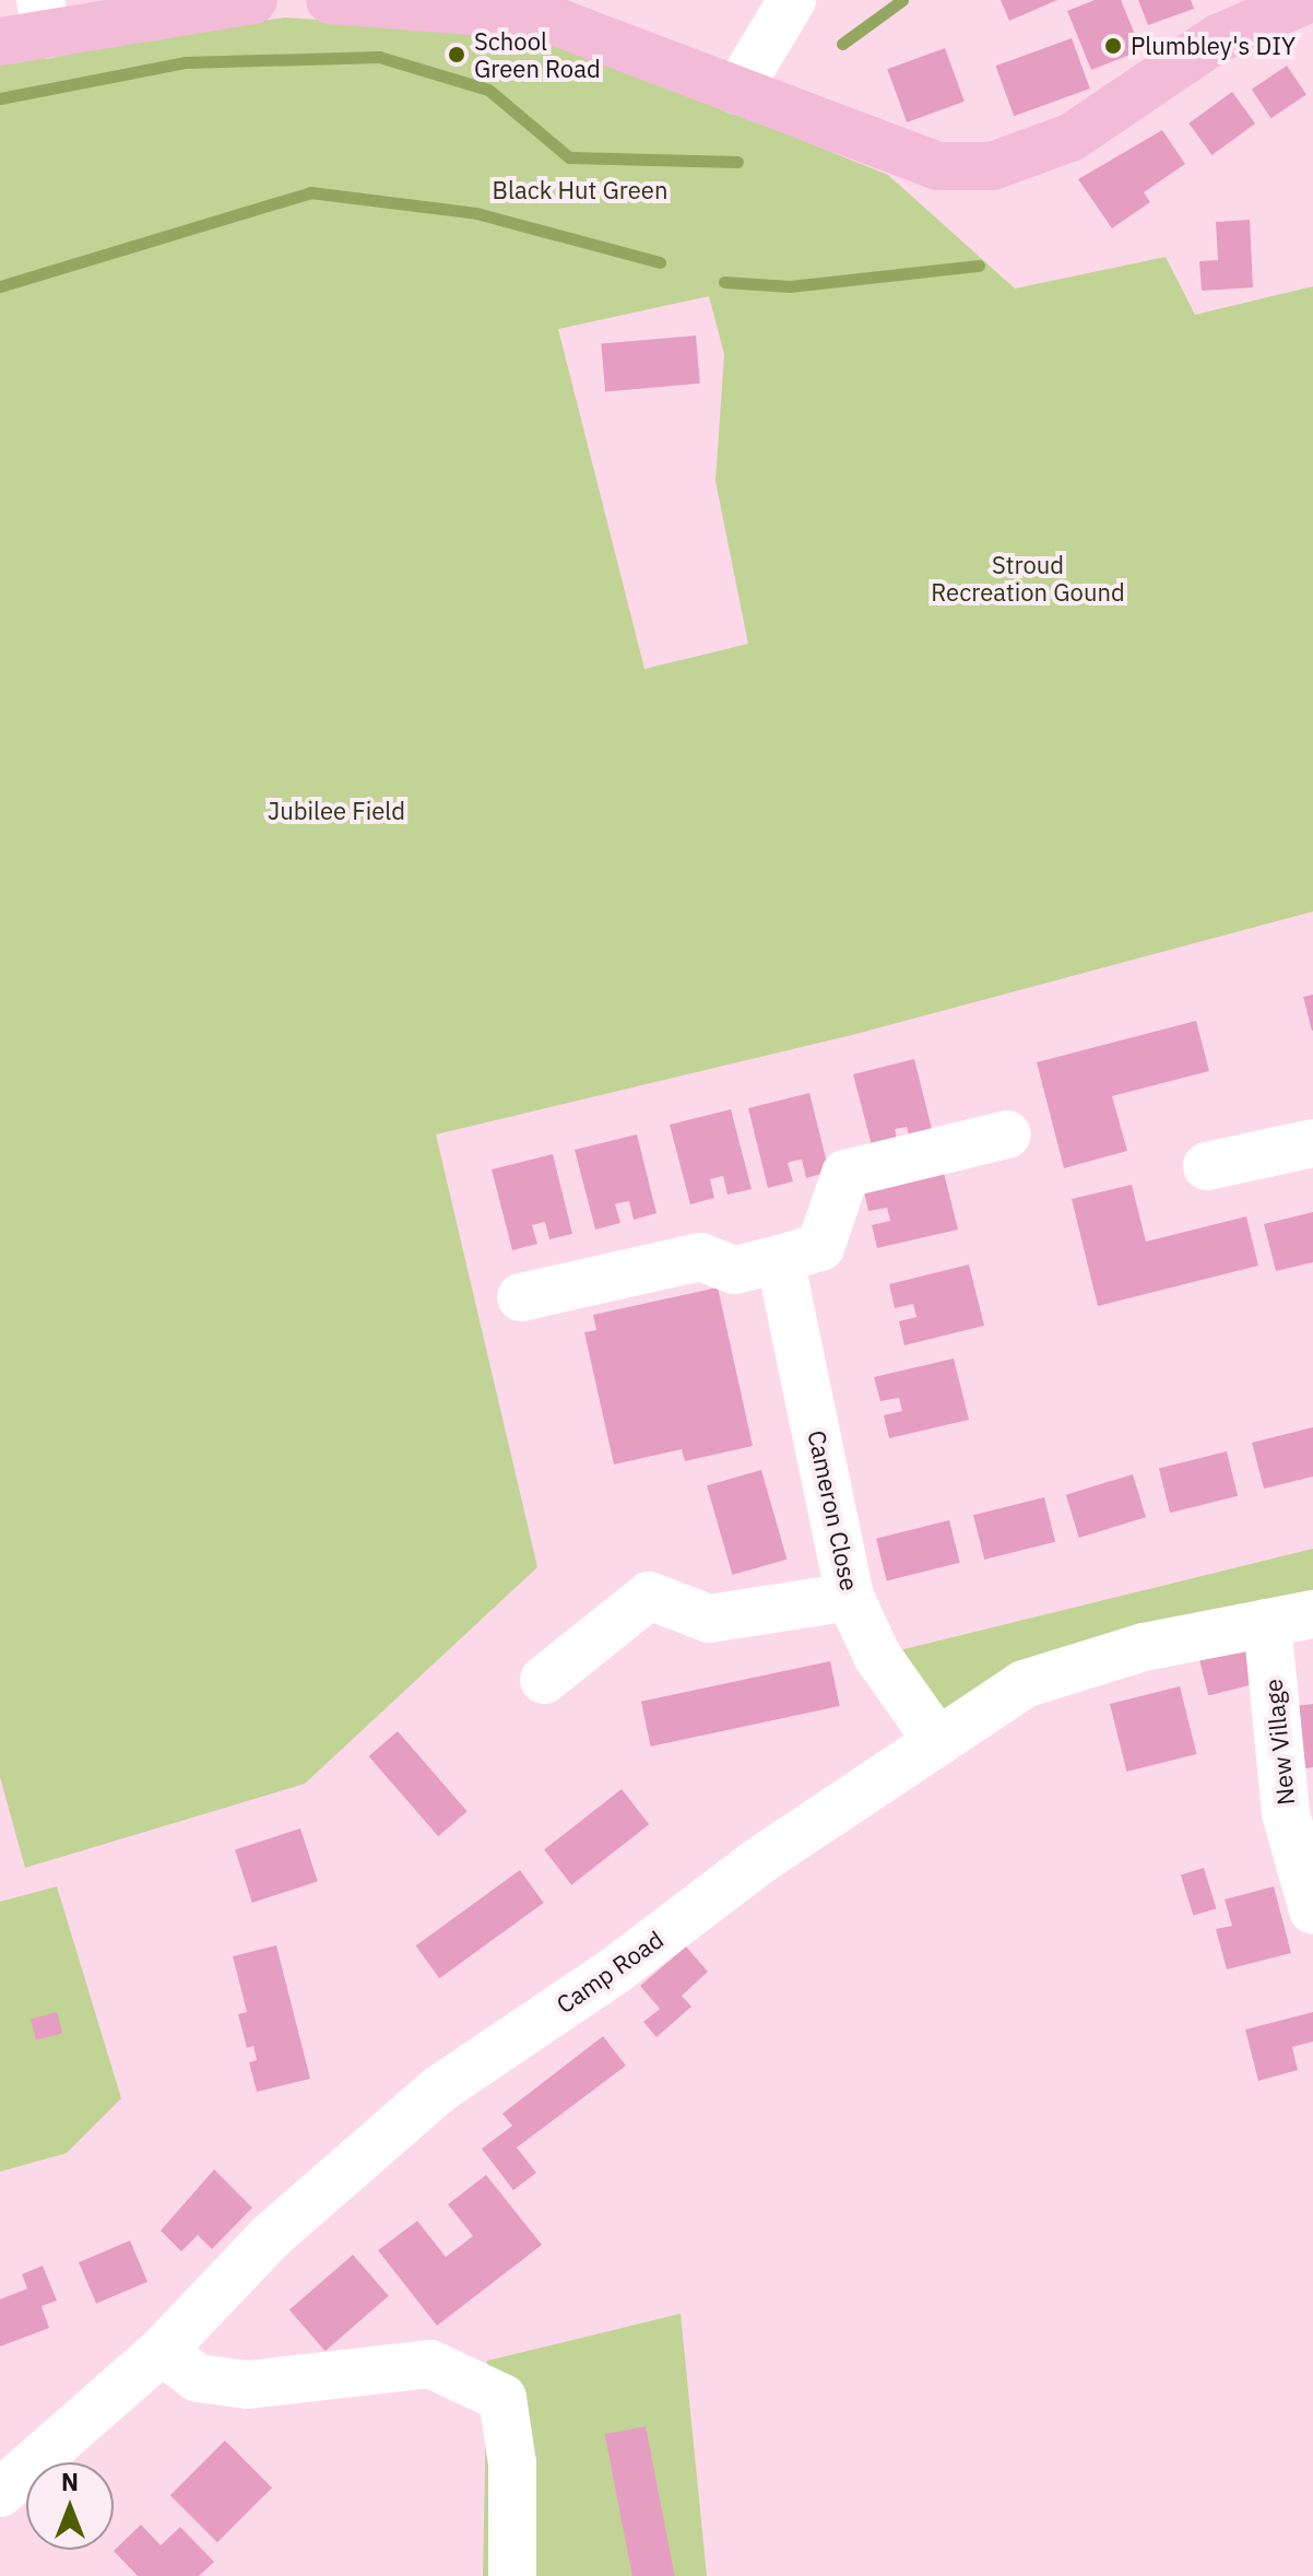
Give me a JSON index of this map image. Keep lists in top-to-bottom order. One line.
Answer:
{"streets":{"street":["Cameron Close","New Village","Camp Road"]},"crossings":[["Cameron Close","Camp Road"],["New Village","Camp Road"]],"parks":["Black Hut Green","Stroud Recreation Gound","Jubilee Field"],"places":["Plumbley's DIY","School Green Road"],"north":"top"}
